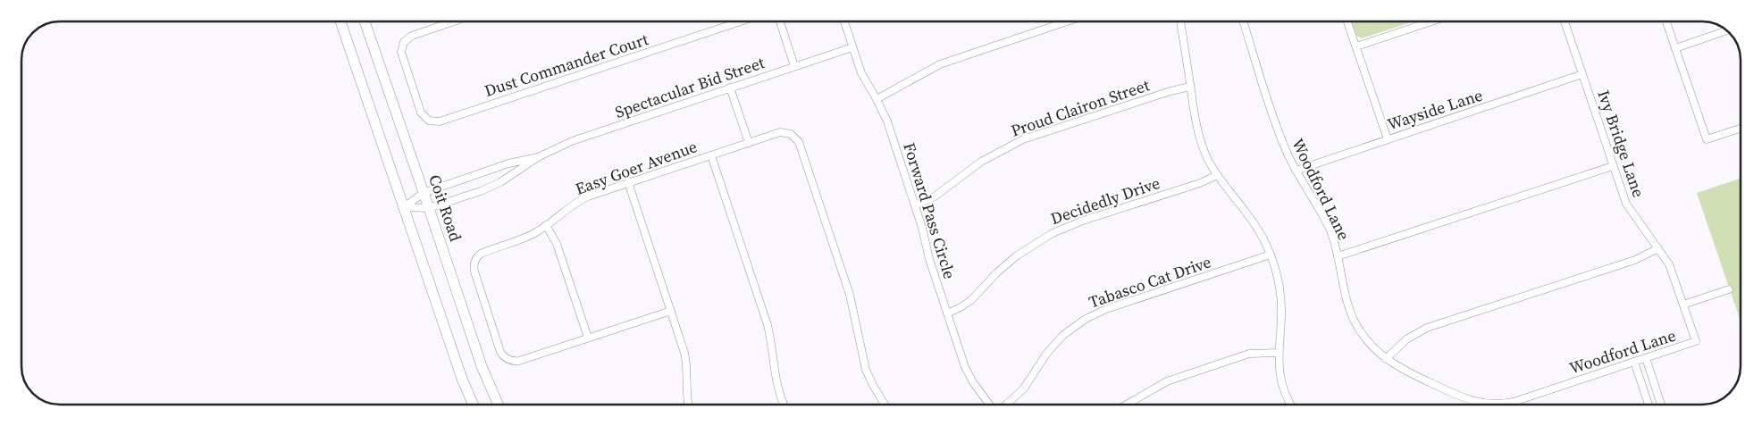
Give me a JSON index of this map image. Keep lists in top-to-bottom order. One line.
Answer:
{"streets":{"main road":["Coit Road"],"street":["Dust Commander Court","Spectacular Bid Street","Proud Clairon Street","Wayside Lane","Ivy Bridge Lane","Easy Goer Avenue","Woodford Lane","Decidedly Drive","Forward Pass Circle","Tabasco Cat Drive"]},"crossings":[["Spectacular Bid Street","Coit Road"],["Spectacular Bid Street","Forward Pass Circle"],["Proud Clairon Street","Forward Pass Circle"],["Wayside Lane","Ivy Bridge Lane"],["Wayside Lane","Woodford Lane"],["Ivy Bridge Lane","Woodford Lane"],["Decidedly Drive","Forward Pass Circle"]]}
